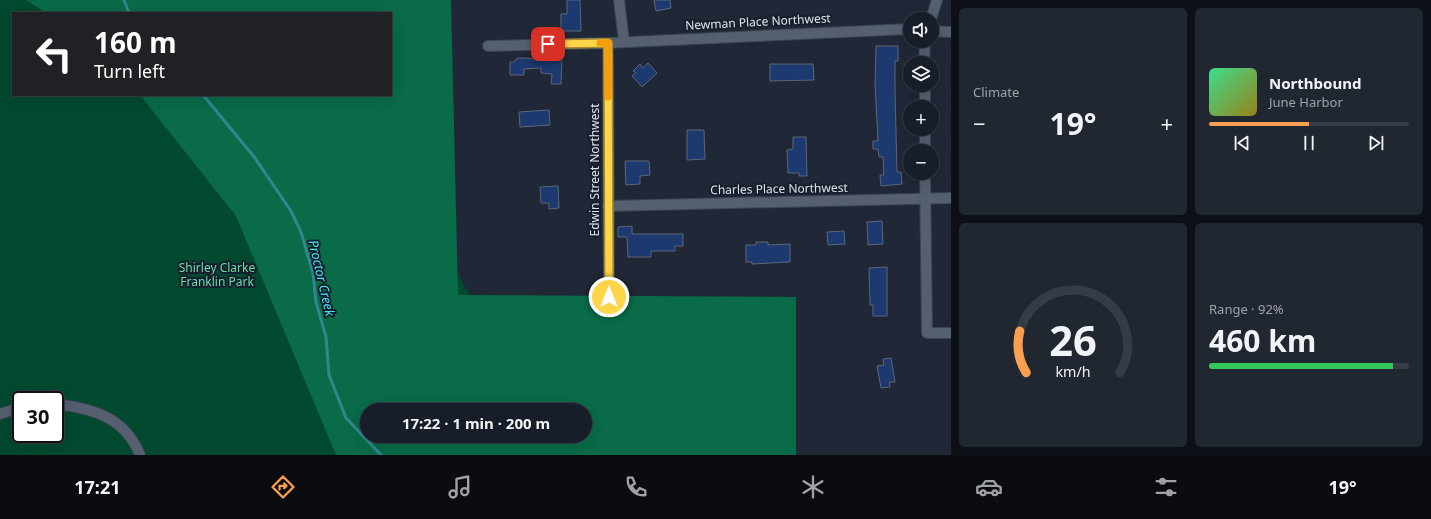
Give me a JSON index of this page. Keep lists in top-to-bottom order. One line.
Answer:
{"streets":{"street":["Newman Place Northwest","Edwin Street Northwest","Charles Place Northwest"]},"crossings":[["Newman Place Northwest","Edwin Street Northwest"],["Edwin Street Northwest","Charles Place Northwest"]],"water":["Proctor Creek"],"parks":["Shirley Clarke Franklin Park"],"page":{"tile":["Climate",["Range · 92%","460 km"]],"map_buttons":["+","−"],"turn":["160 m","Turn left"],"song":["Northbound","June Harbor"],"heat":["−","19°","+"],"limit":"30","trip":"17:22 · 1 min · 200 m","tabs":["17:21","19°"],"gauge":["26","km/h"]}}
